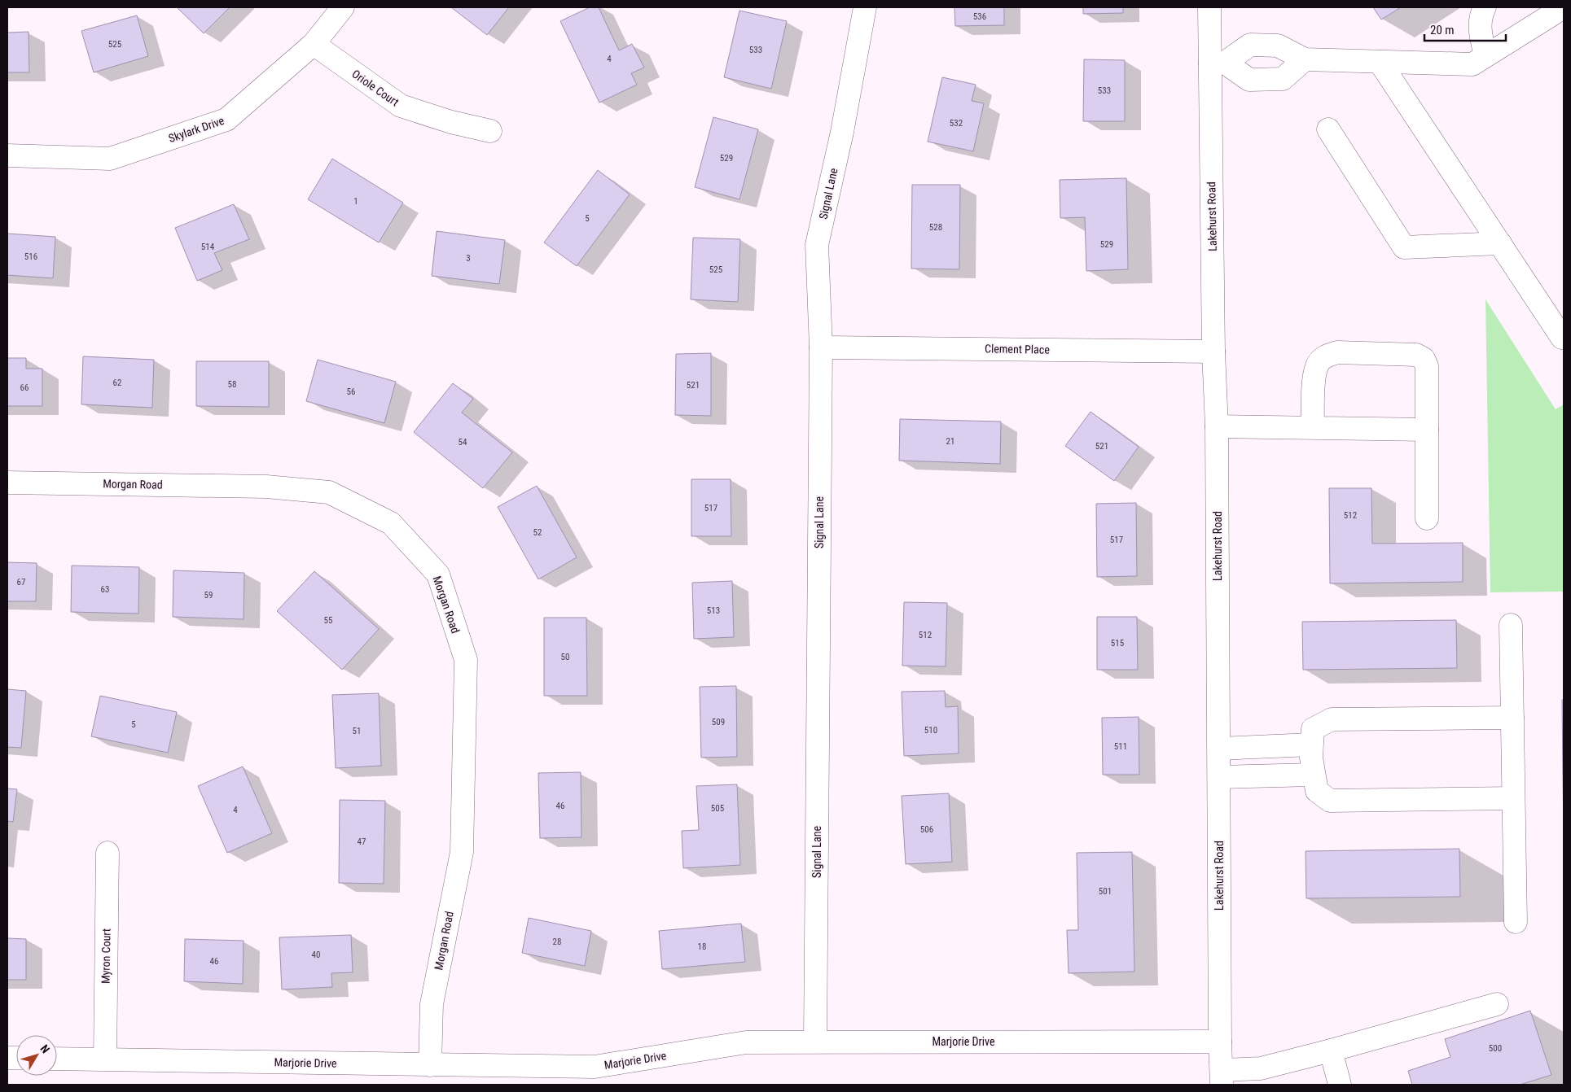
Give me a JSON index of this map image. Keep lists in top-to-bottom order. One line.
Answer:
{"streets":{"street":["Oriole Court","Skylark Drive","Signal Lane","Lakehurst Road","Clement Place","Morgan Road","Myron Court","Marjorie Drive"]},"crossings":[["Oriole Court","Skylark Drive"],["Signal Lane","Clement Place"],["Signal Lane","Marjorie Drive"],["Lakehurst Road","Clement Place"],["Lakehurst Road","Marjorie Drive"],["Morgan Road","Marjorie Drive"],["Myron Court","Marjorie Drive"]],"house_numbers":["536","525","533","4","533","532","529","1","5","528","529","514","516","3","525","62","58","521","66","56","21","54","521","517","512","52","517","67","63","59","513","55","512","515","50","509","5","510","51","511","46","505","4","506","47","501","28","18","40","46","500"],"scale_bar":"20 m","north":"top right"}
